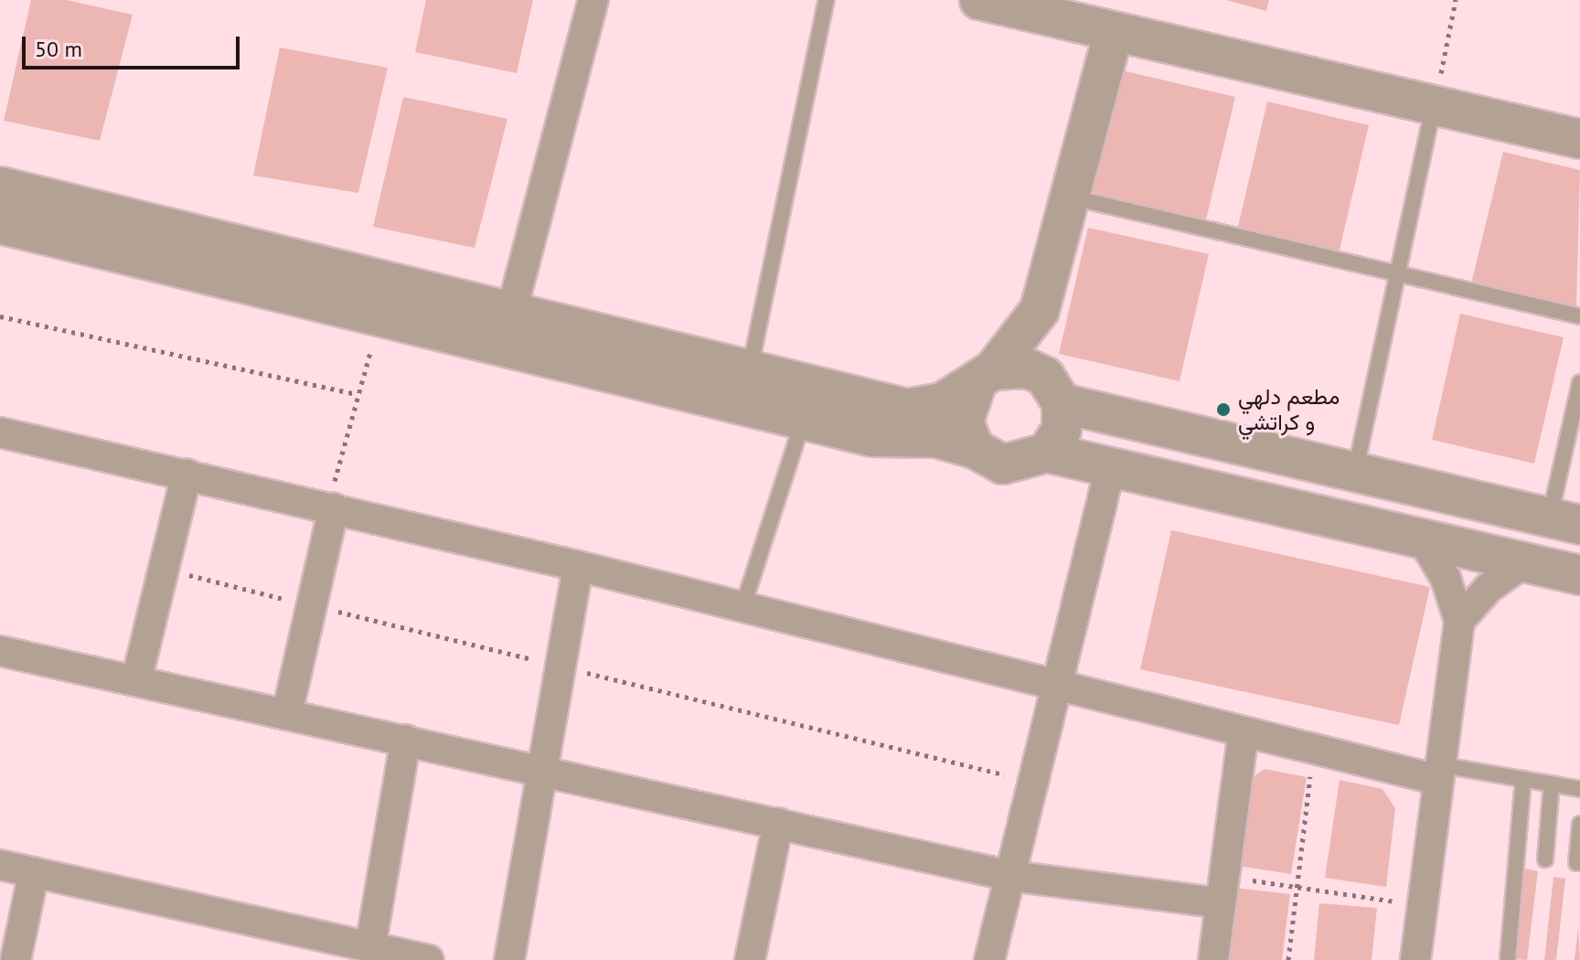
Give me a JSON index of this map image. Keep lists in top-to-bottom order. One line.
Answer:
{"places":["مطعم دلهي و كراتشي"],"scale_bar":"50 m"}
